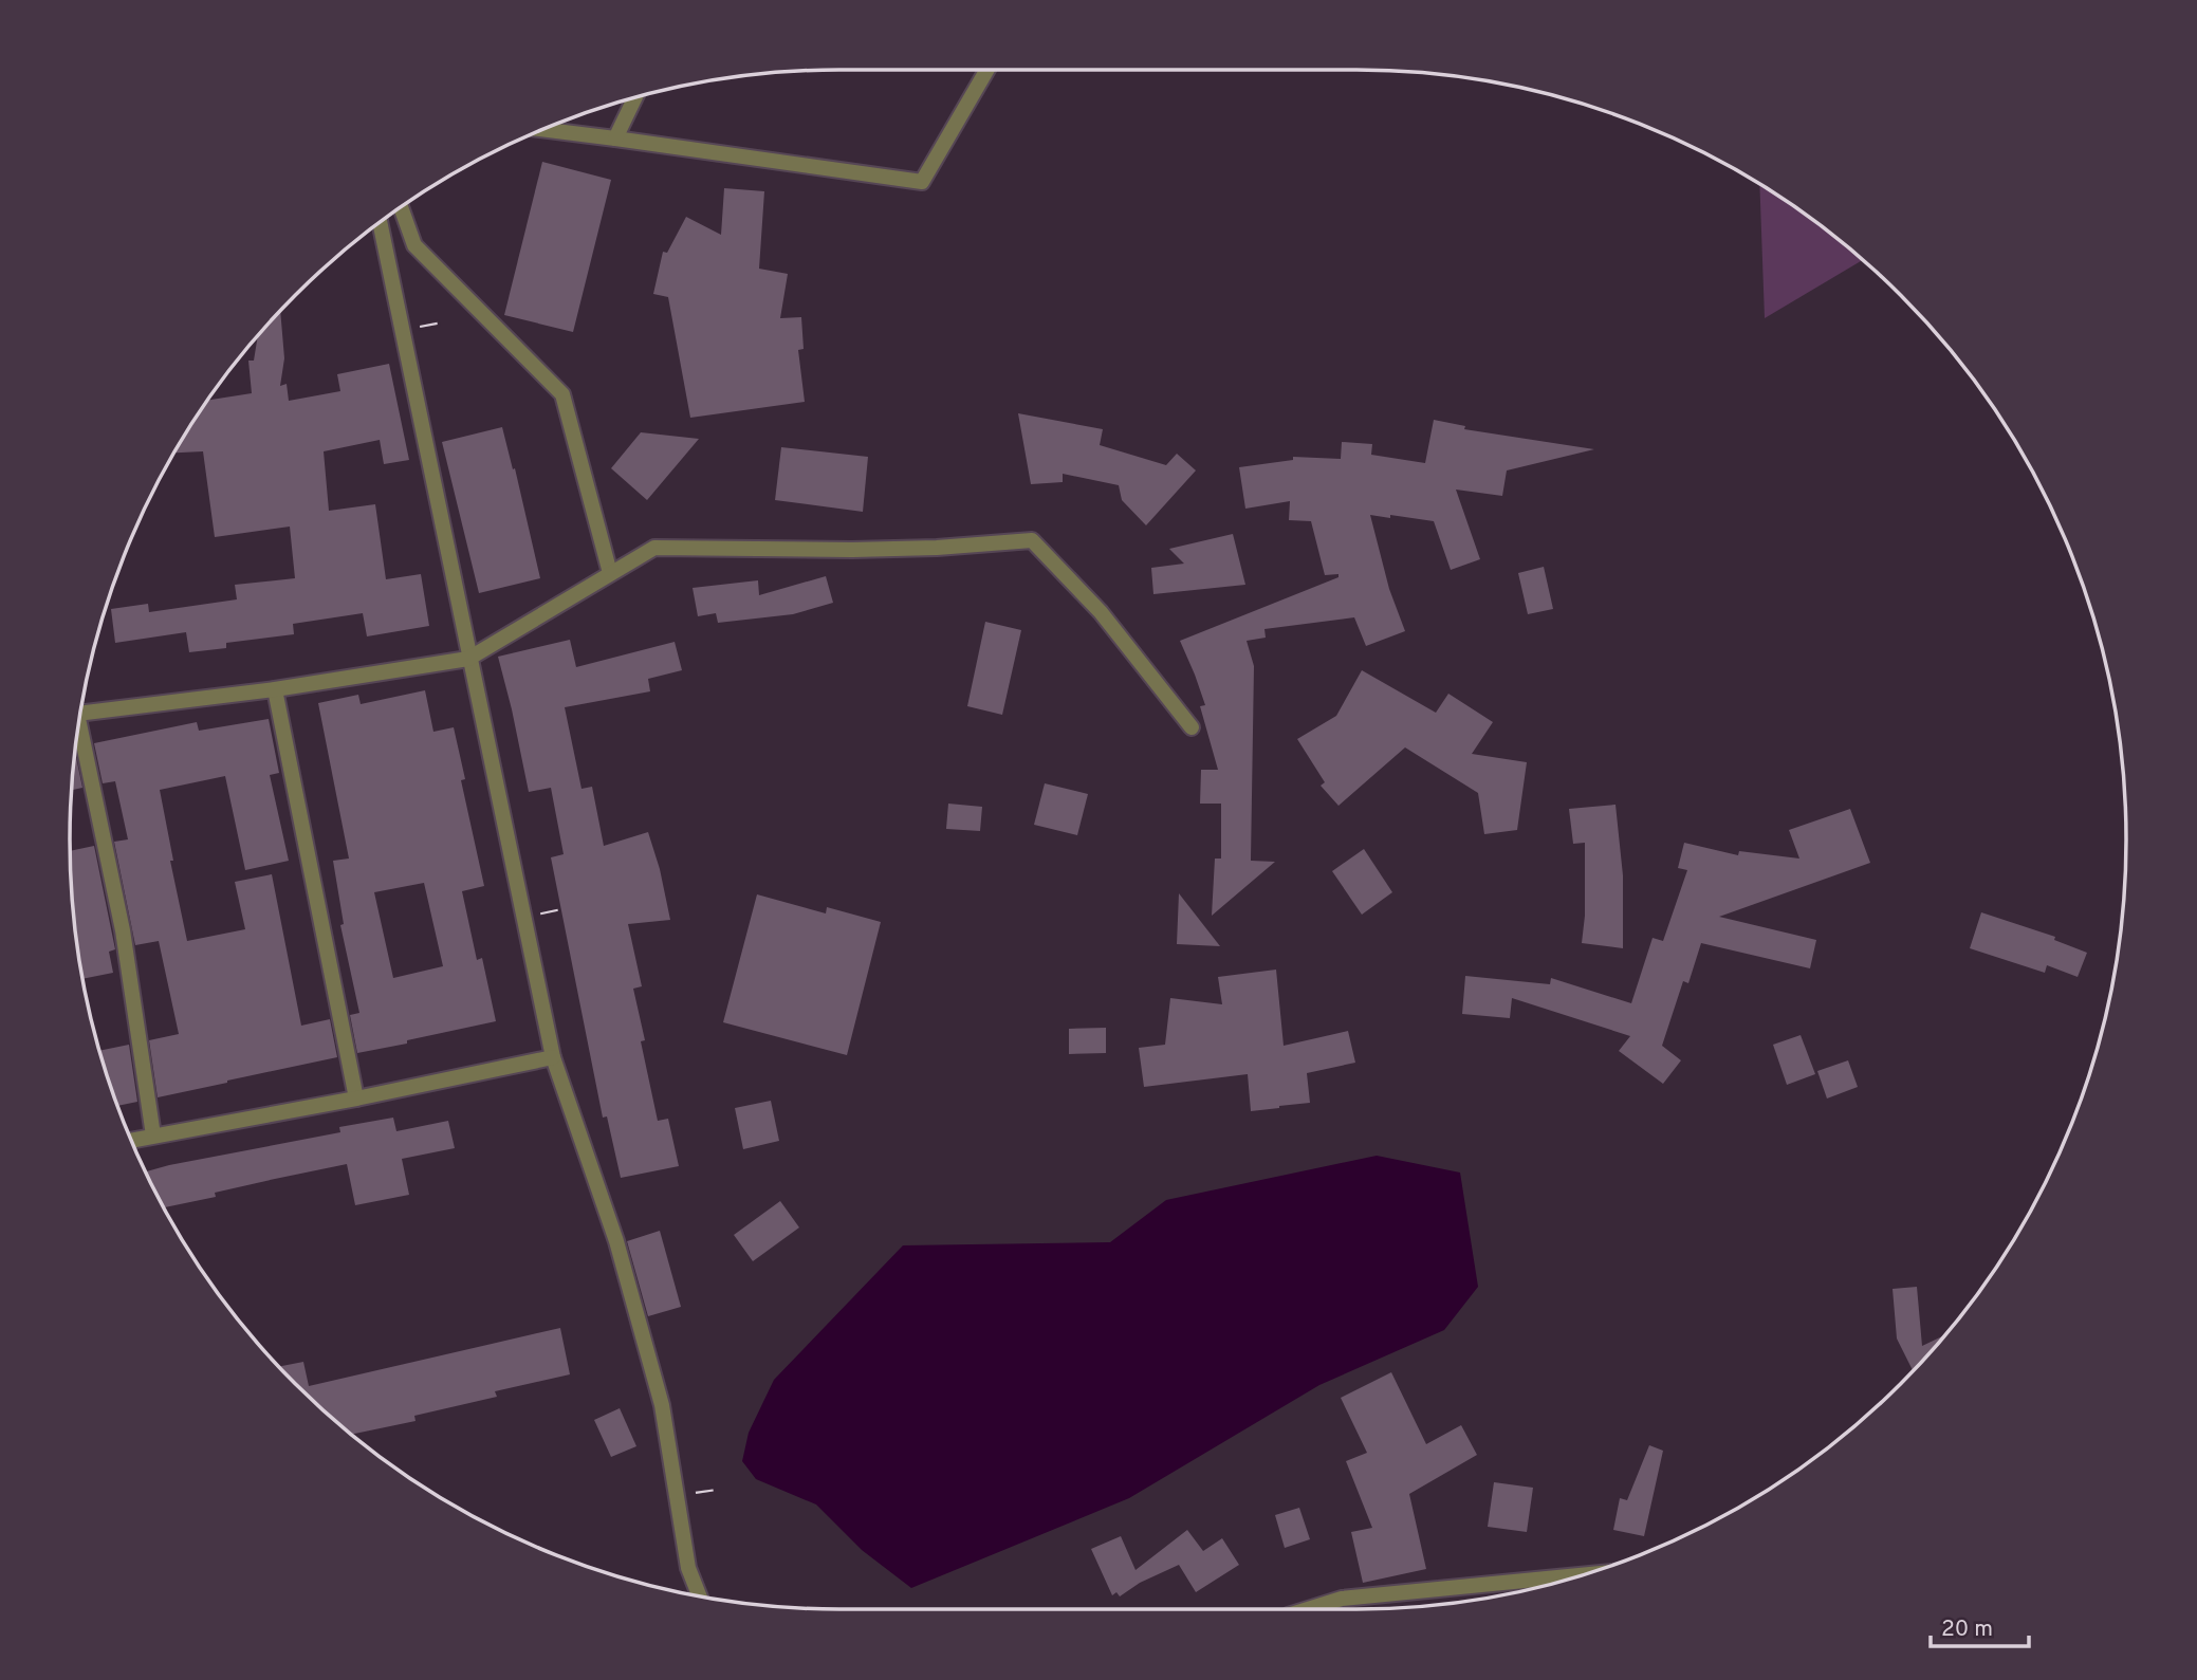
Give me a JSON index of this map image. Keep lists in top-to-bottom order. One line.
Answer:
{"streets":{"street":["I"]},"scale_bar":"20 m"}
